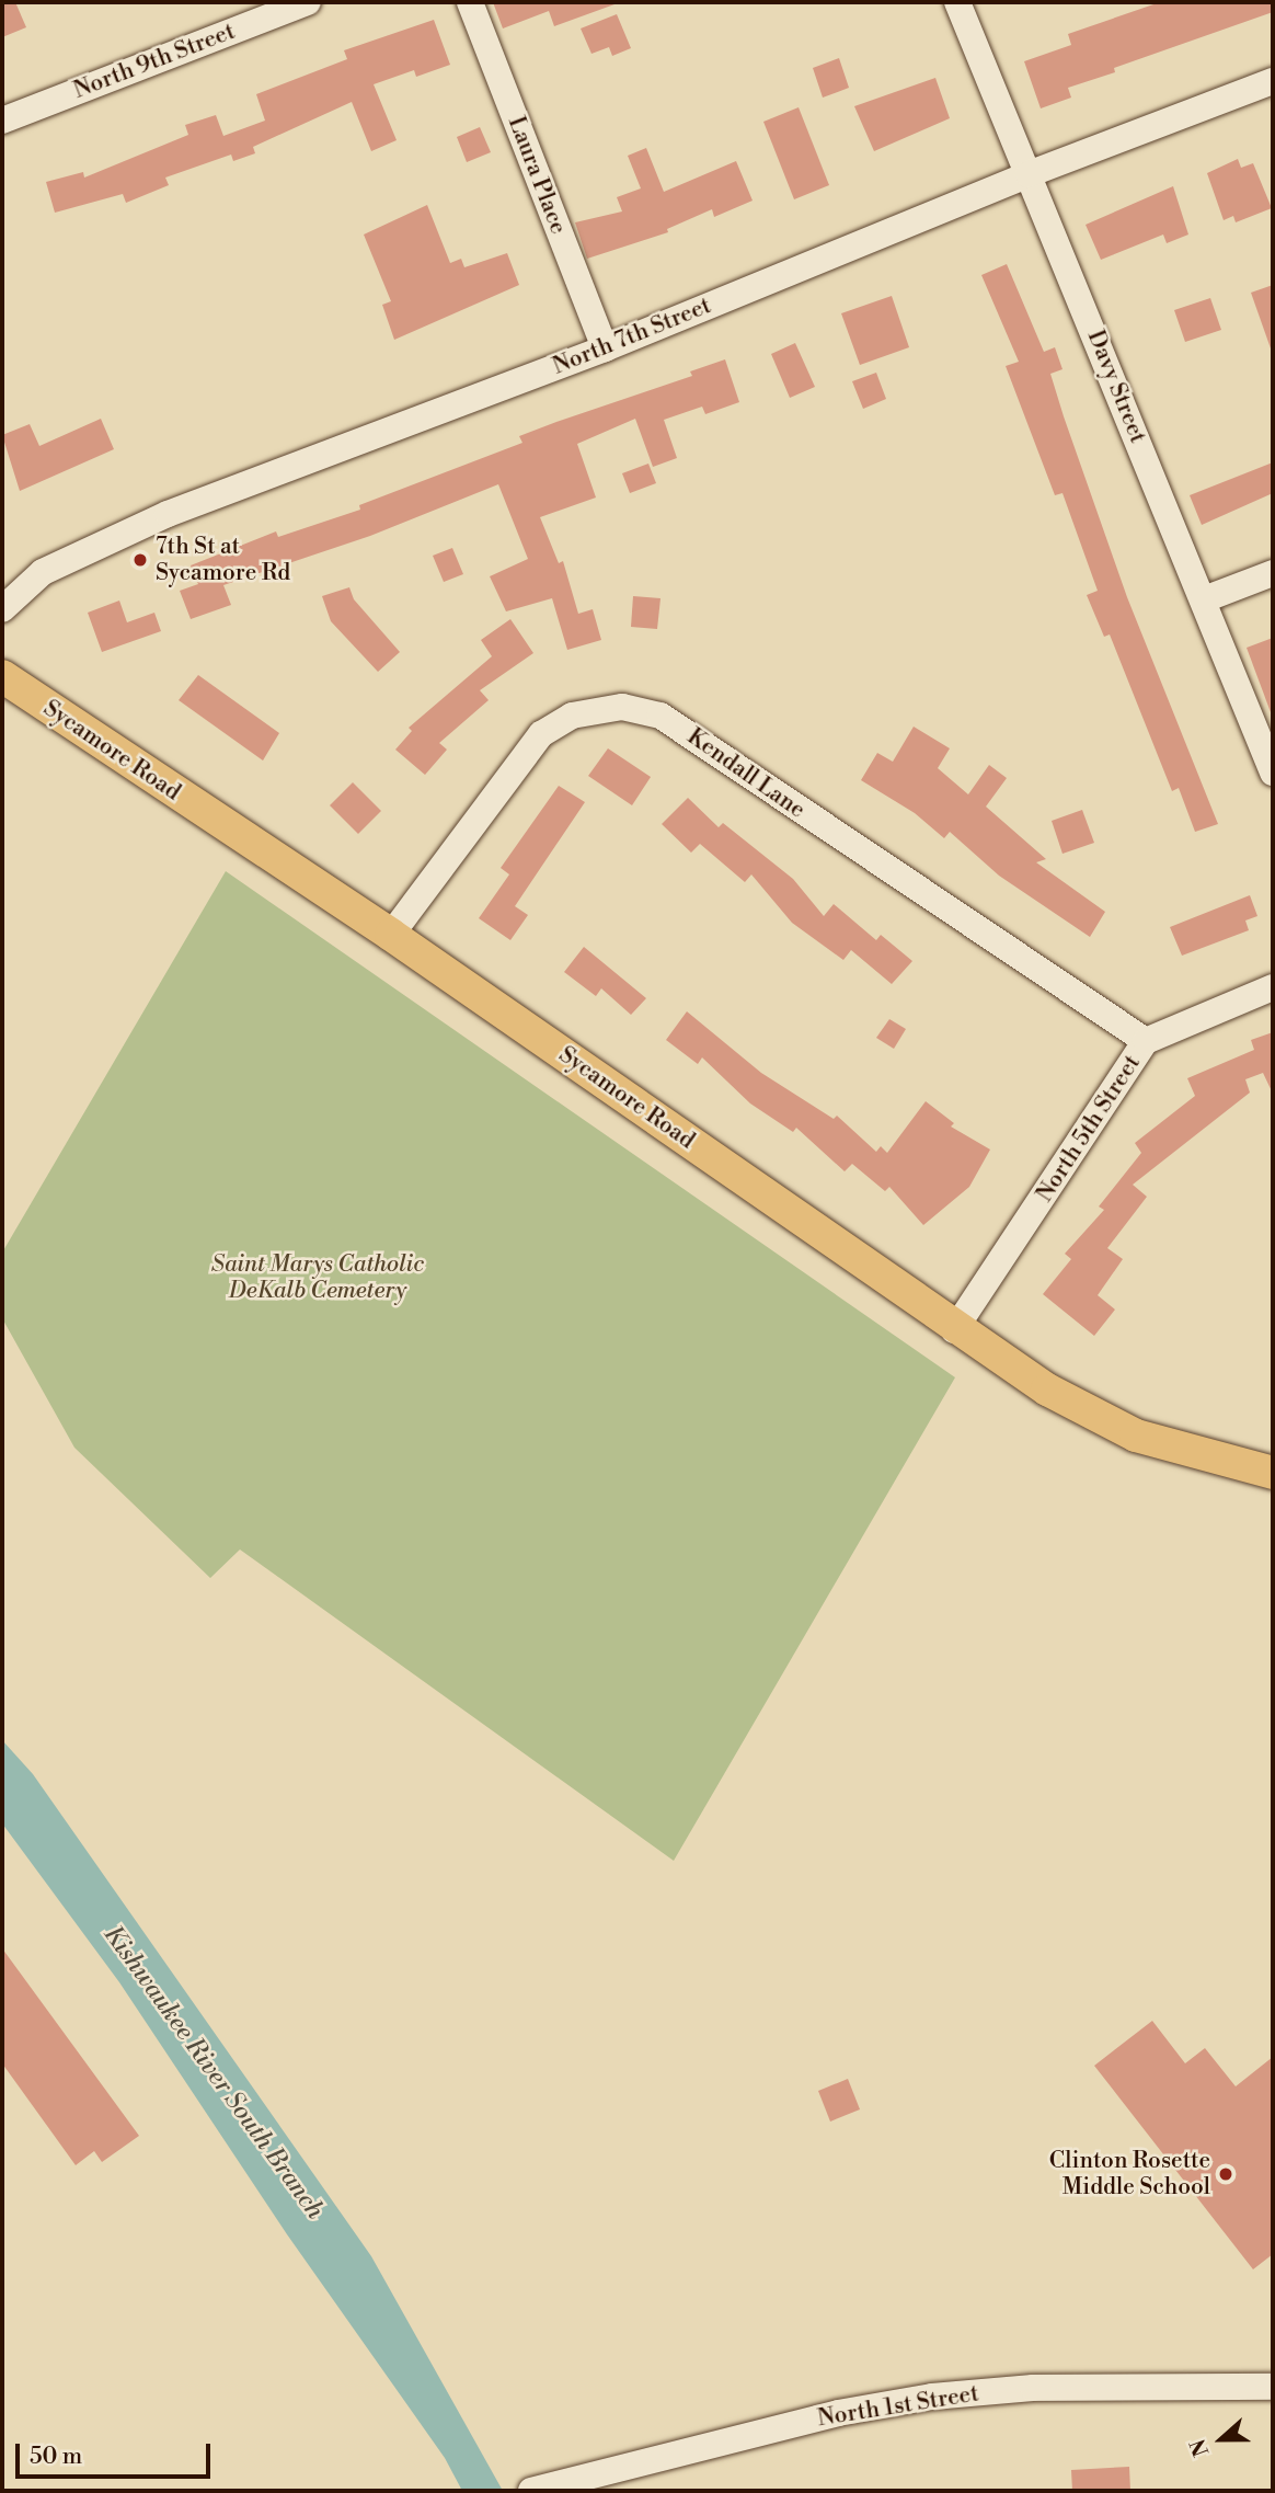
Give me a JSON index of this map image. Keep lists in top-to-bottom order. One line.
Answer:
{"streets":{"main road":["Sycamore Road"],"street":["North 9th Street","Laura Place","North 7th Street","Davy Street","Kendall Lane","North 5th Street","North 1st Street"]},"crossings":[["Laura Place","North 7th Street"],["North 7th Street","Davy Street"],["Sycamore Road","Kendall Lane"],["Sycamore Road","North 5th Street"],["Kendall Lane","North 5th Street"]],"water":["Kishwaukee River South Branch"],"parks":["Saint Marys Catholic DeKalb Cemetery"],"places":["7th St at Sycamore Rd","Clinton Rosette Middle School"],"scale_bar":"50 m","north":"left"}
